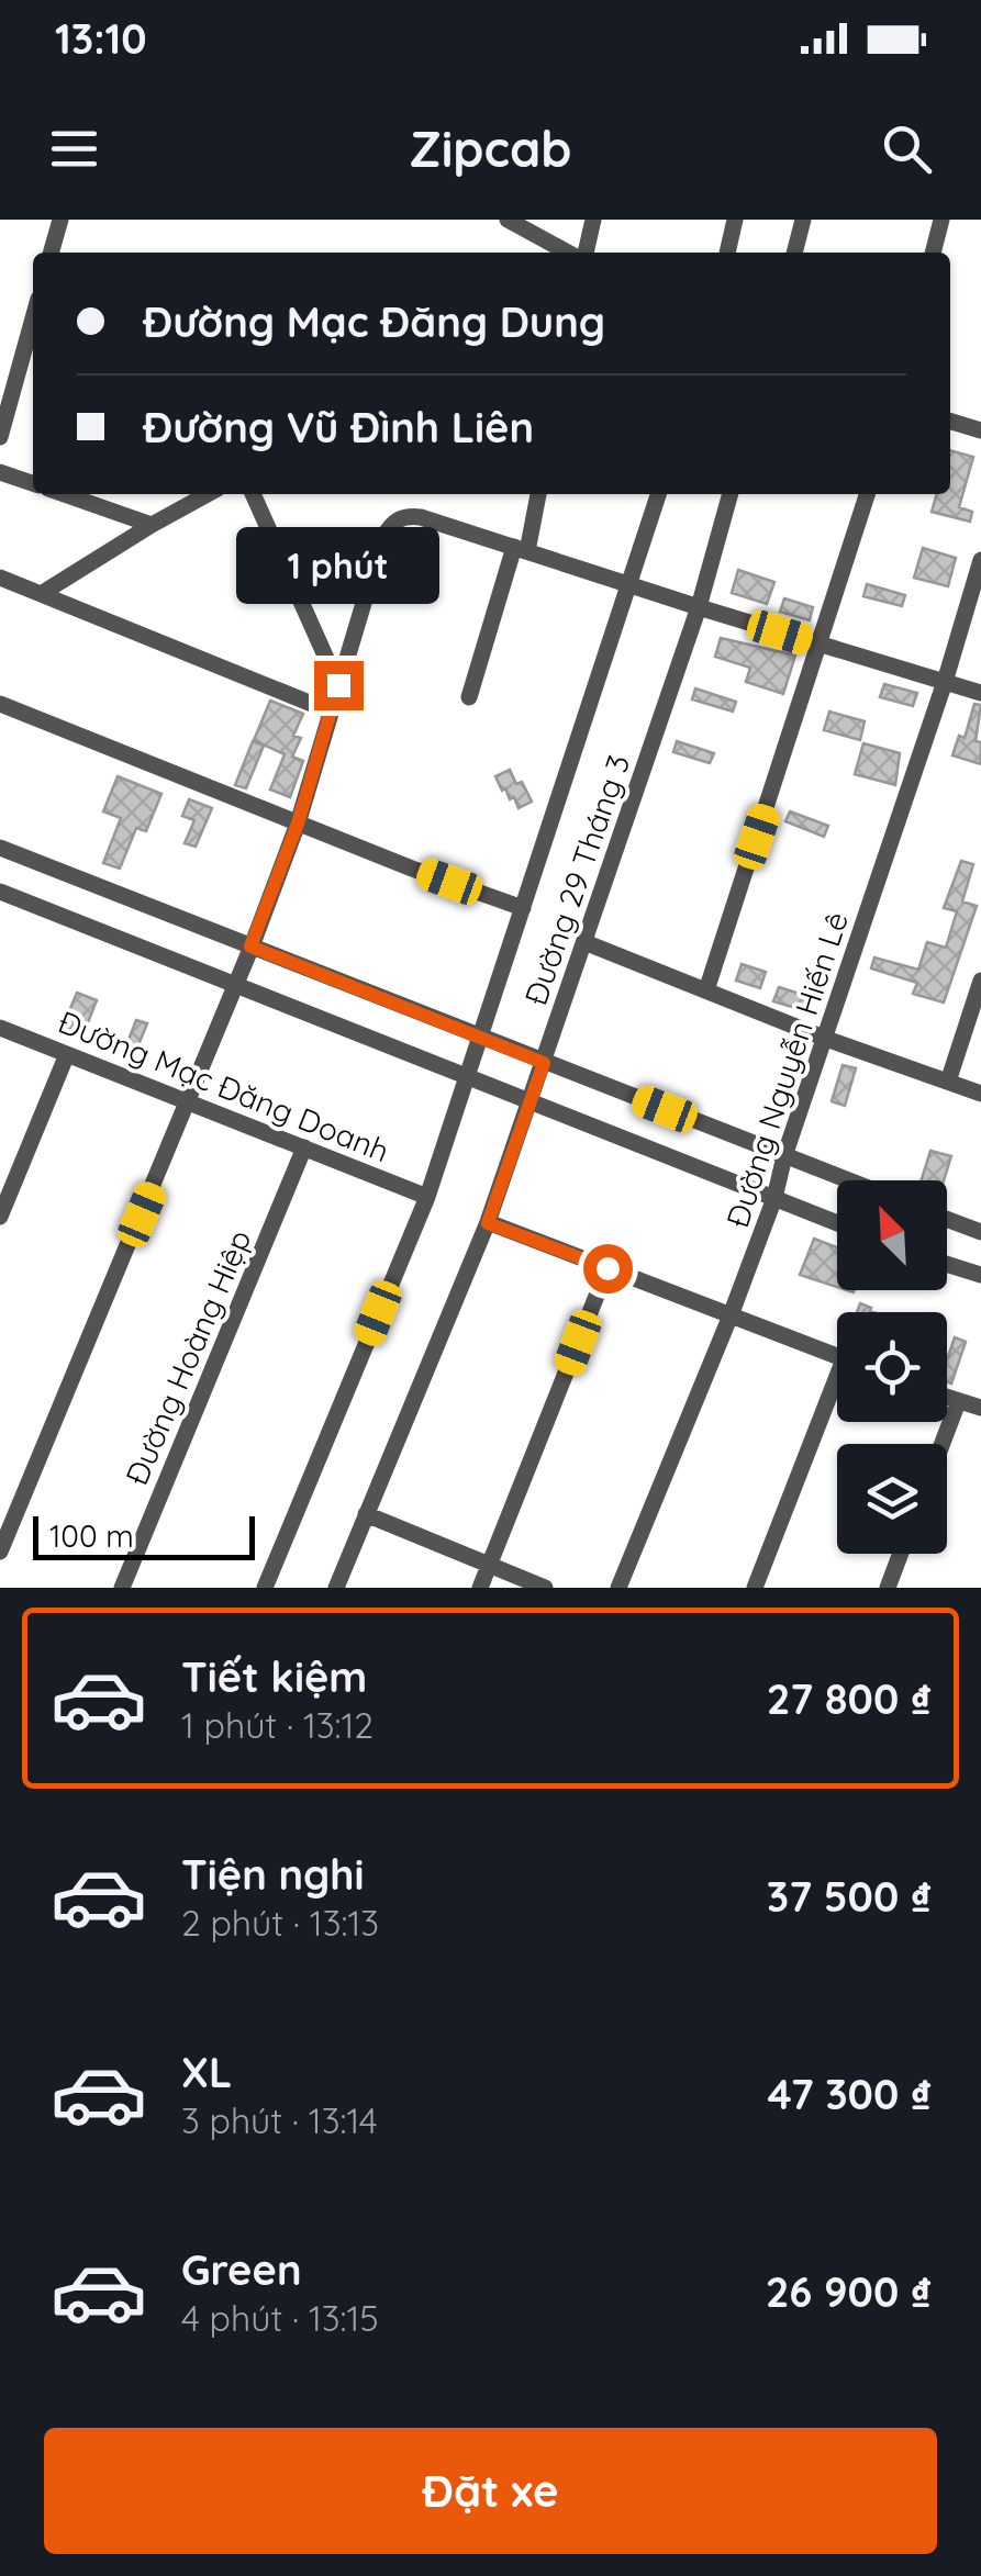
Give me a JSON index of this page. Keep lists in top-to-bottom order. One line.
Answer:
{"streets":{"street":["Đường 29 Tháng 3","Đường Nguyễn Hiến Lê","Đường Mạc Đăng Doanh","Đường Hoàng Hiệp"]},"crossings":[["Đường 29 Tháng 3","Đường Mạc Đăng Doanh"],["Đường Mạc Đăng Doanh","Đường Hoàng Hiệp"]],"scale_bar":"100 m","north":"top left","page":{"status":"13:10","header":"Zipcab","banner":["Đường Mạc Đăng Dung","Đường Vũ Đình Liên"],"bubble":"1 phút","scale":"100 m","list":[{"name":"Tiết kiệm","note":"1 phút · 13:12","value":"27 800 ₫"},{"name":"Tiện nghi","note":"2 phút · 13:13","value":"37 500 ₫"},{"name":"XL","note":"3 phút · 13:14","value":"47 300 ₫"},{"name":"Green","note":"4 phút · 13:15","value":"26 900 ₫"}],"buttons":"Đặt xe"}}
